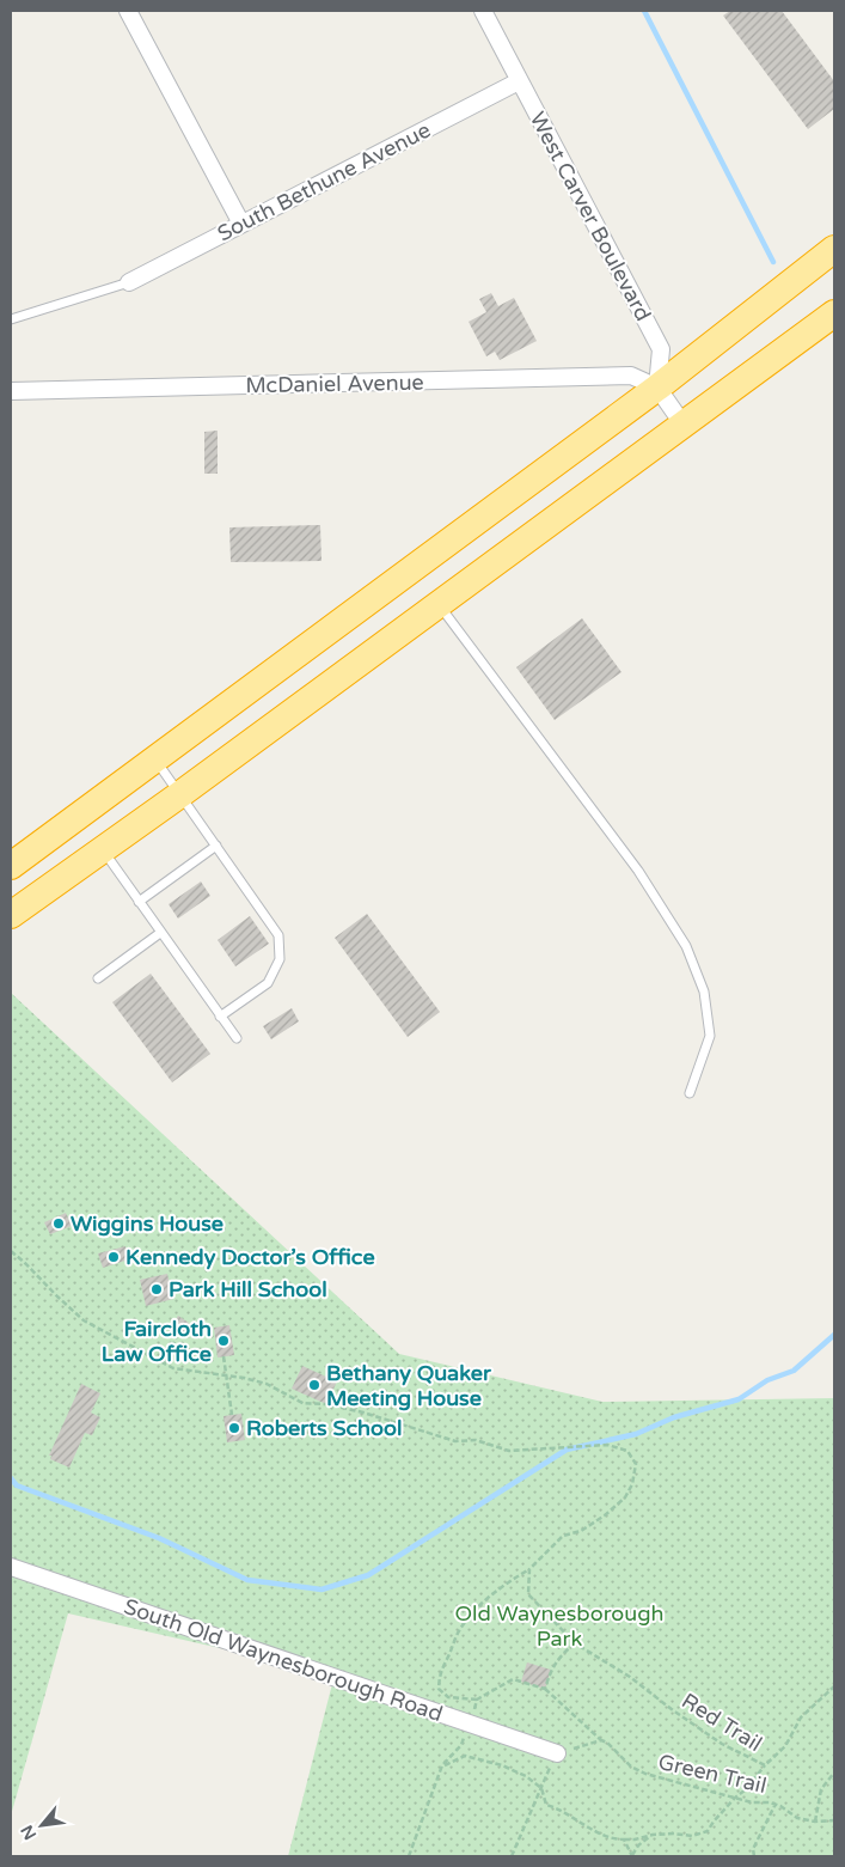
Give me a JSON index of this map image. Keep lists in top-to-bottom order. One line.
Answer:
{"streets":{"street":["South Bethune Avenue","West Carver Boulevard","McDaniel Avenue","South Old Waynesborough Road"],"path":["Red Trail","Green Trail"]},"crossings":[["South Bethune Avenue","West Carver Boulevard"],["West Carver Boulevard","McDaniel Avenue"]],"parks":["Old Waynesborough Park"],"places":["Wiggins House","Kennedy Doctor’s Office","Park Hill School","Faircloth Law Office","Bethany Quaker Meeting House","Roberts School"],"north":"bottom left"}
